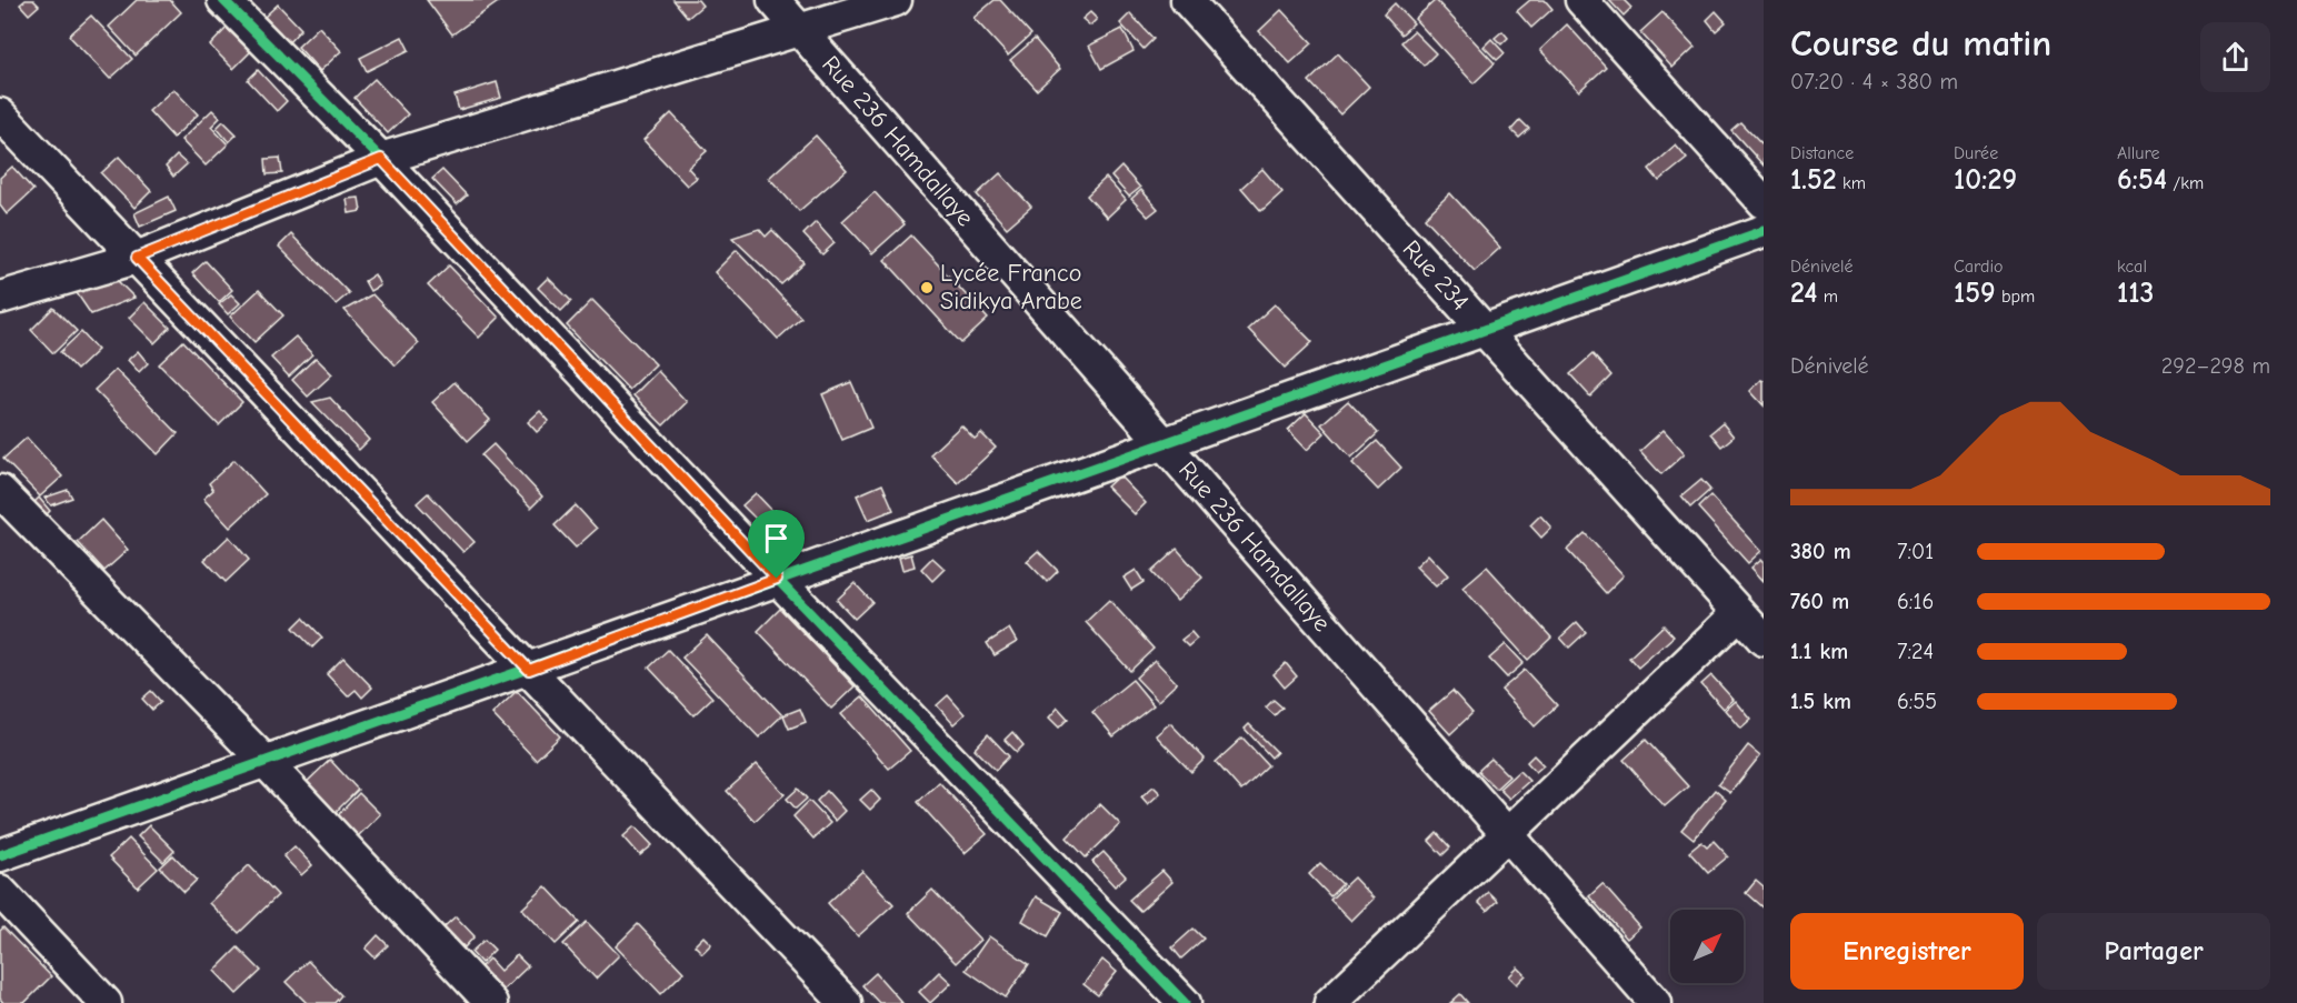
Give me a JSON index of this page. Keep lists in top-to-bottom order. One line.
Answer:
{"streets":{"street":["Rue 236 Hamdallaye","Rue 234"]},"places":["Lycée Franco Sidikya Arabe"],"north":"top right","page":{"heading":["Course du matin","07:20 · 4 × 380 m"],"stats":[["Distance","1.52 km"],["Durée","10:29"],["Allure","6:54 /km"],["Dénivelé","24 m"],["Cardio","159 bpm"],["kcal","113"]],"chart":["Dénivelé","292–298 m"],"list":[{"name":"380 m","note":"7:01"},{"name":"760 m","note":"6:16"},{"name":"1.1 km","note":"7:24"},{"name":"1.5 km","note":"6:55"}],"buttons":["Enregistrer","Partager"]}}
